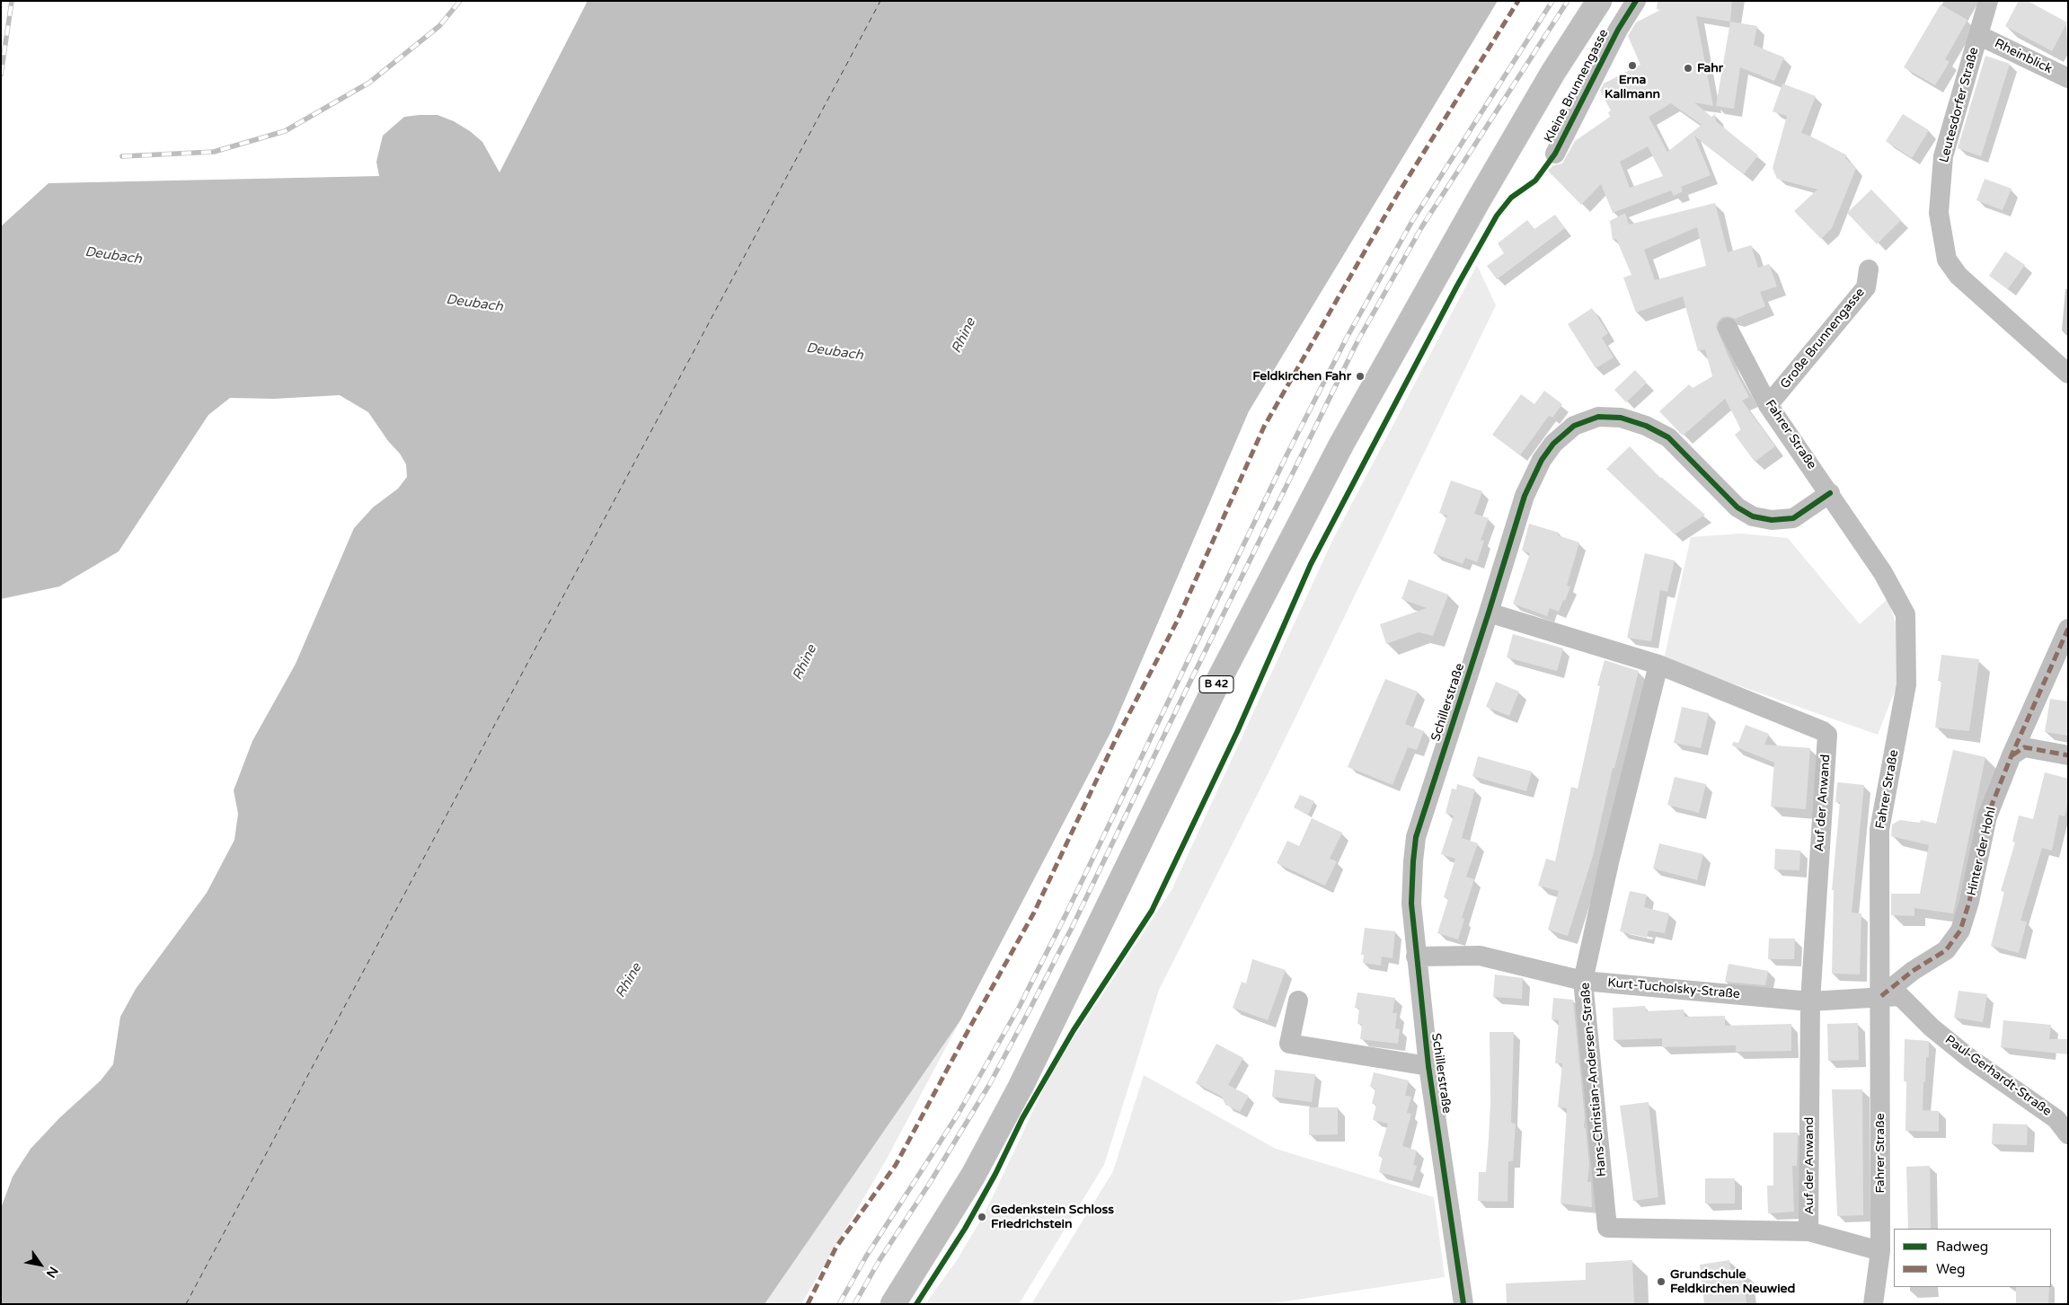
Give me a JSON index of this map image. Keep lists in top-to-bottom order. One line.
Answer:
{"streets":{"main road":["B 42"],"street":["Rheinblick","Kleine Brunnengasse","Leutesdorfer Straße","Große Brunnengasse","Fahrer Straße","Schillerstraße","Auf der Anwand","Hinter der Hohl","Kurt-Tucholsky-Straße","Paul-Gerhardt-Straße","Hans-Christian-Andersen-Straße"]},"crossings":[["Rheinblick","Leutesdorfer Straße"],["Große Brunnengasse","Fahrer Straße"],["Fahrer Straße","Schillerstraße"],["Fahrer Straße","Hinter der Hohl"],["Fahrer Straße","Kurt-Tucholsky-Straße"],["Fahrer Straße","Paul-Gerhardt-Straße"],["Fahrer Straße","Hans-Christian-Andersen-Straße"],["Schillerstraße","Auf der Anwand"],["Schillerstraße","Kurt-Tucholsky-Straße"],["Auf der Anwand","Kurt-Tucholsky-Straße"],["Auf der Anwand","Hans-Christian-Andersen-Straße"],["Hinter der Hohl","Kurt-Tucholsky-Straße"],["Hinter der Hohl","Paul-Gerhardt-Straße"],["Kurt-Tucholsky-Straße","Paul-Gerhardt-Straße"],["Kurt-Tucholsky-Straße","Hans-Christian-Andersen-Straße"]],"water":["Deubach","Rhine"],"places":["Erna Kallmann","Fahr","Feldkirchen Fahr","Gedenkstein Schloss Friedrichstein","Grundschule Feldkirchen Neuwied"],"legend":["Radweg","Weg"],"north":"bottom right"}
